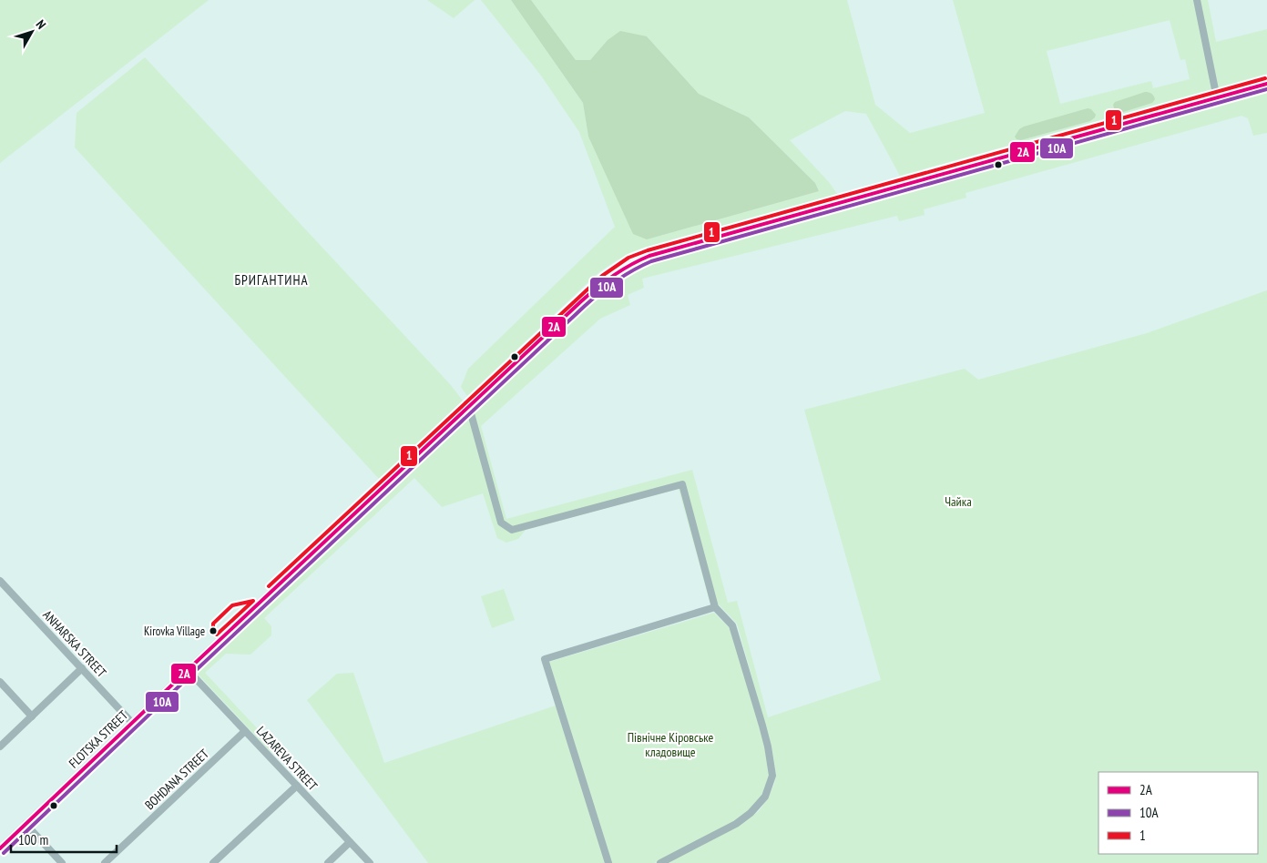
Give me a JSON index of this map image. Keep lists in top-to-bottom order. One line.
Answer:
{"streets":{"street":["ANHARSKA STREET","FLOTSKA STREET","LAZAREVA STREET","BOHDANA STREET"]},"crossings":[["ANHARSKA STREET","FLOTSKA STREET"],["FLOTSKA STREET","LAZAREVA STREET"],["LAZAREVA STREET","BOHDANA STREET"]],"districts":["БРИГАНТИНА"],"parks":["Чайка","Північне Кіровське кладовище"],"places":["Kirovka Village"],"lines":["transit line 1","transit line 2А","transit line 10А"],"legend":["2А","10А","1"],"scale_bar":"100 m","north":"top right"}
